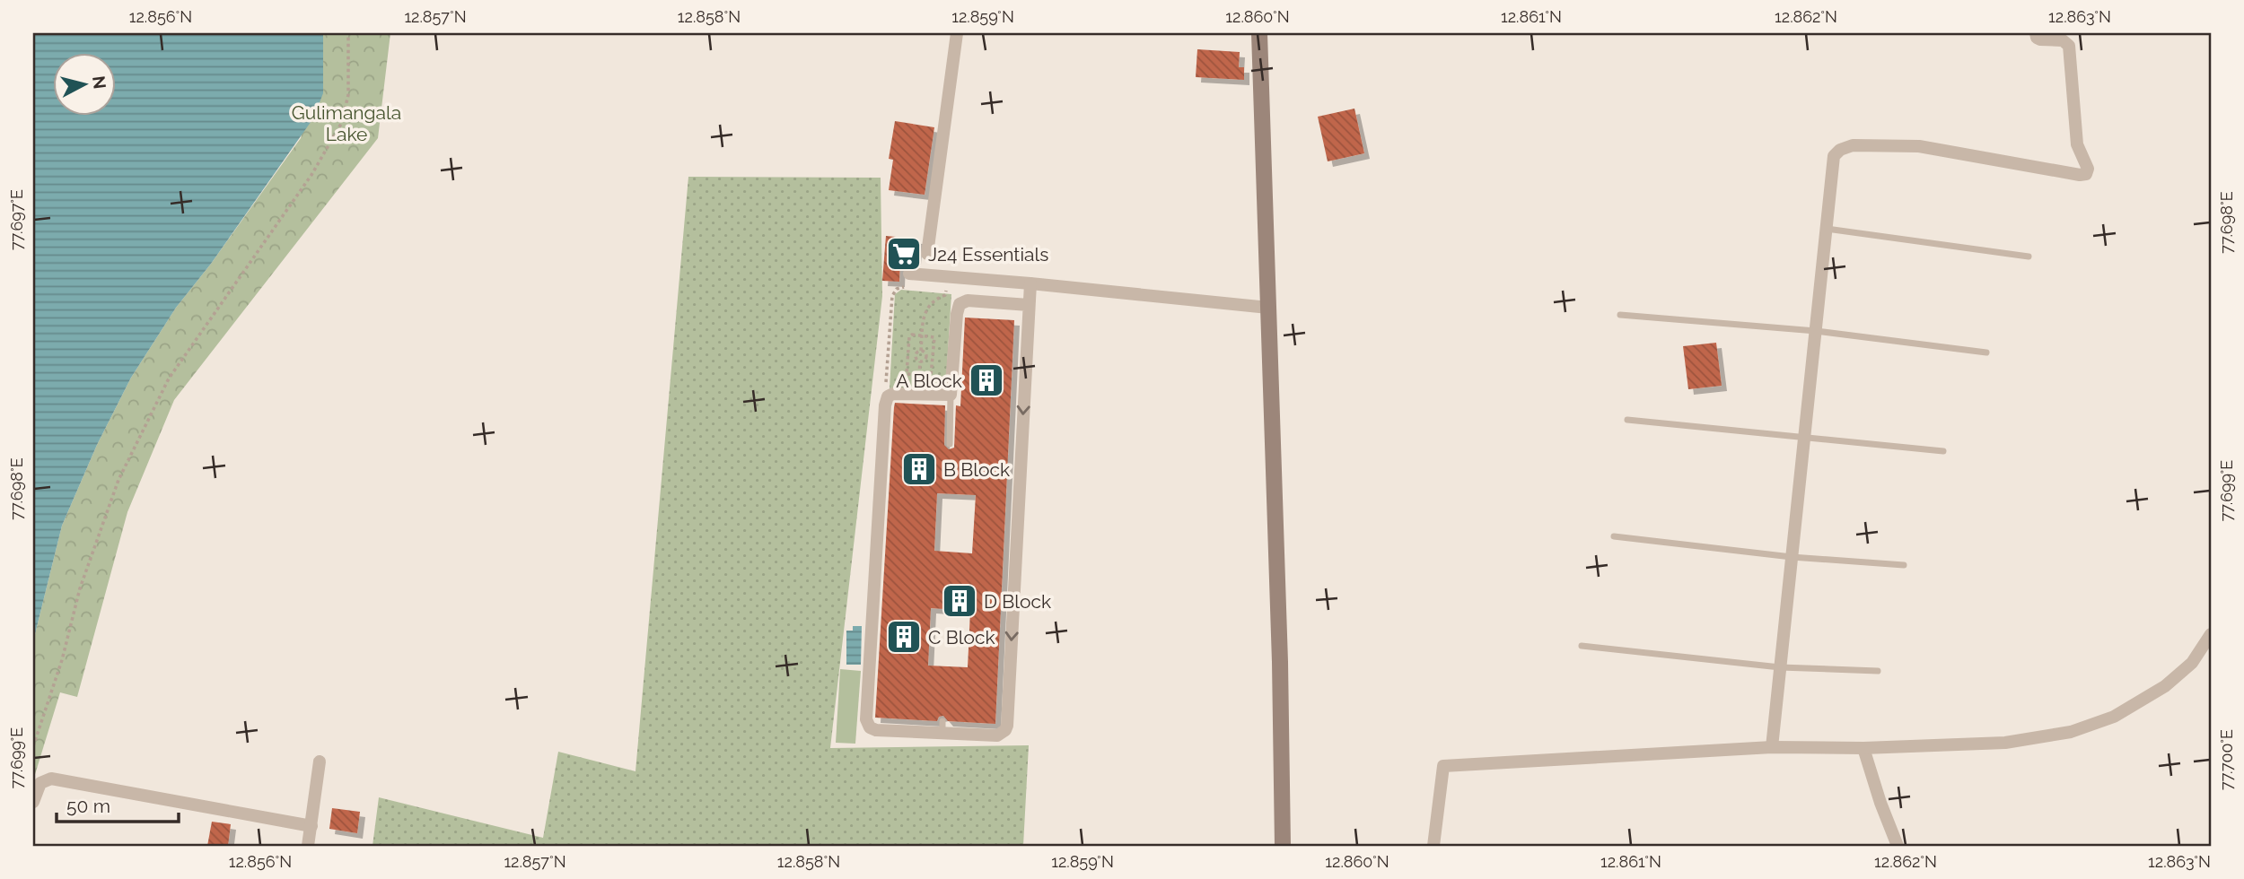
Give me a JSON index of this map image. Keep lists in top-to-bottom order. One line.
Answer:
{"parks":["Gulimangala Lake"],"places":{"supermarket":["J24 Essentials"],"building":["A Block","B Block","D Block","C Block"]},"scale_bar":"50 m","north":"right","coordinates":["12.856°N","12.857°N","12.858°N","12.859°N","12.860°N","12.861°N","12.862°N","12.863°N","77.697°E","77.698°E","77.699°E","77.700°E"]}
